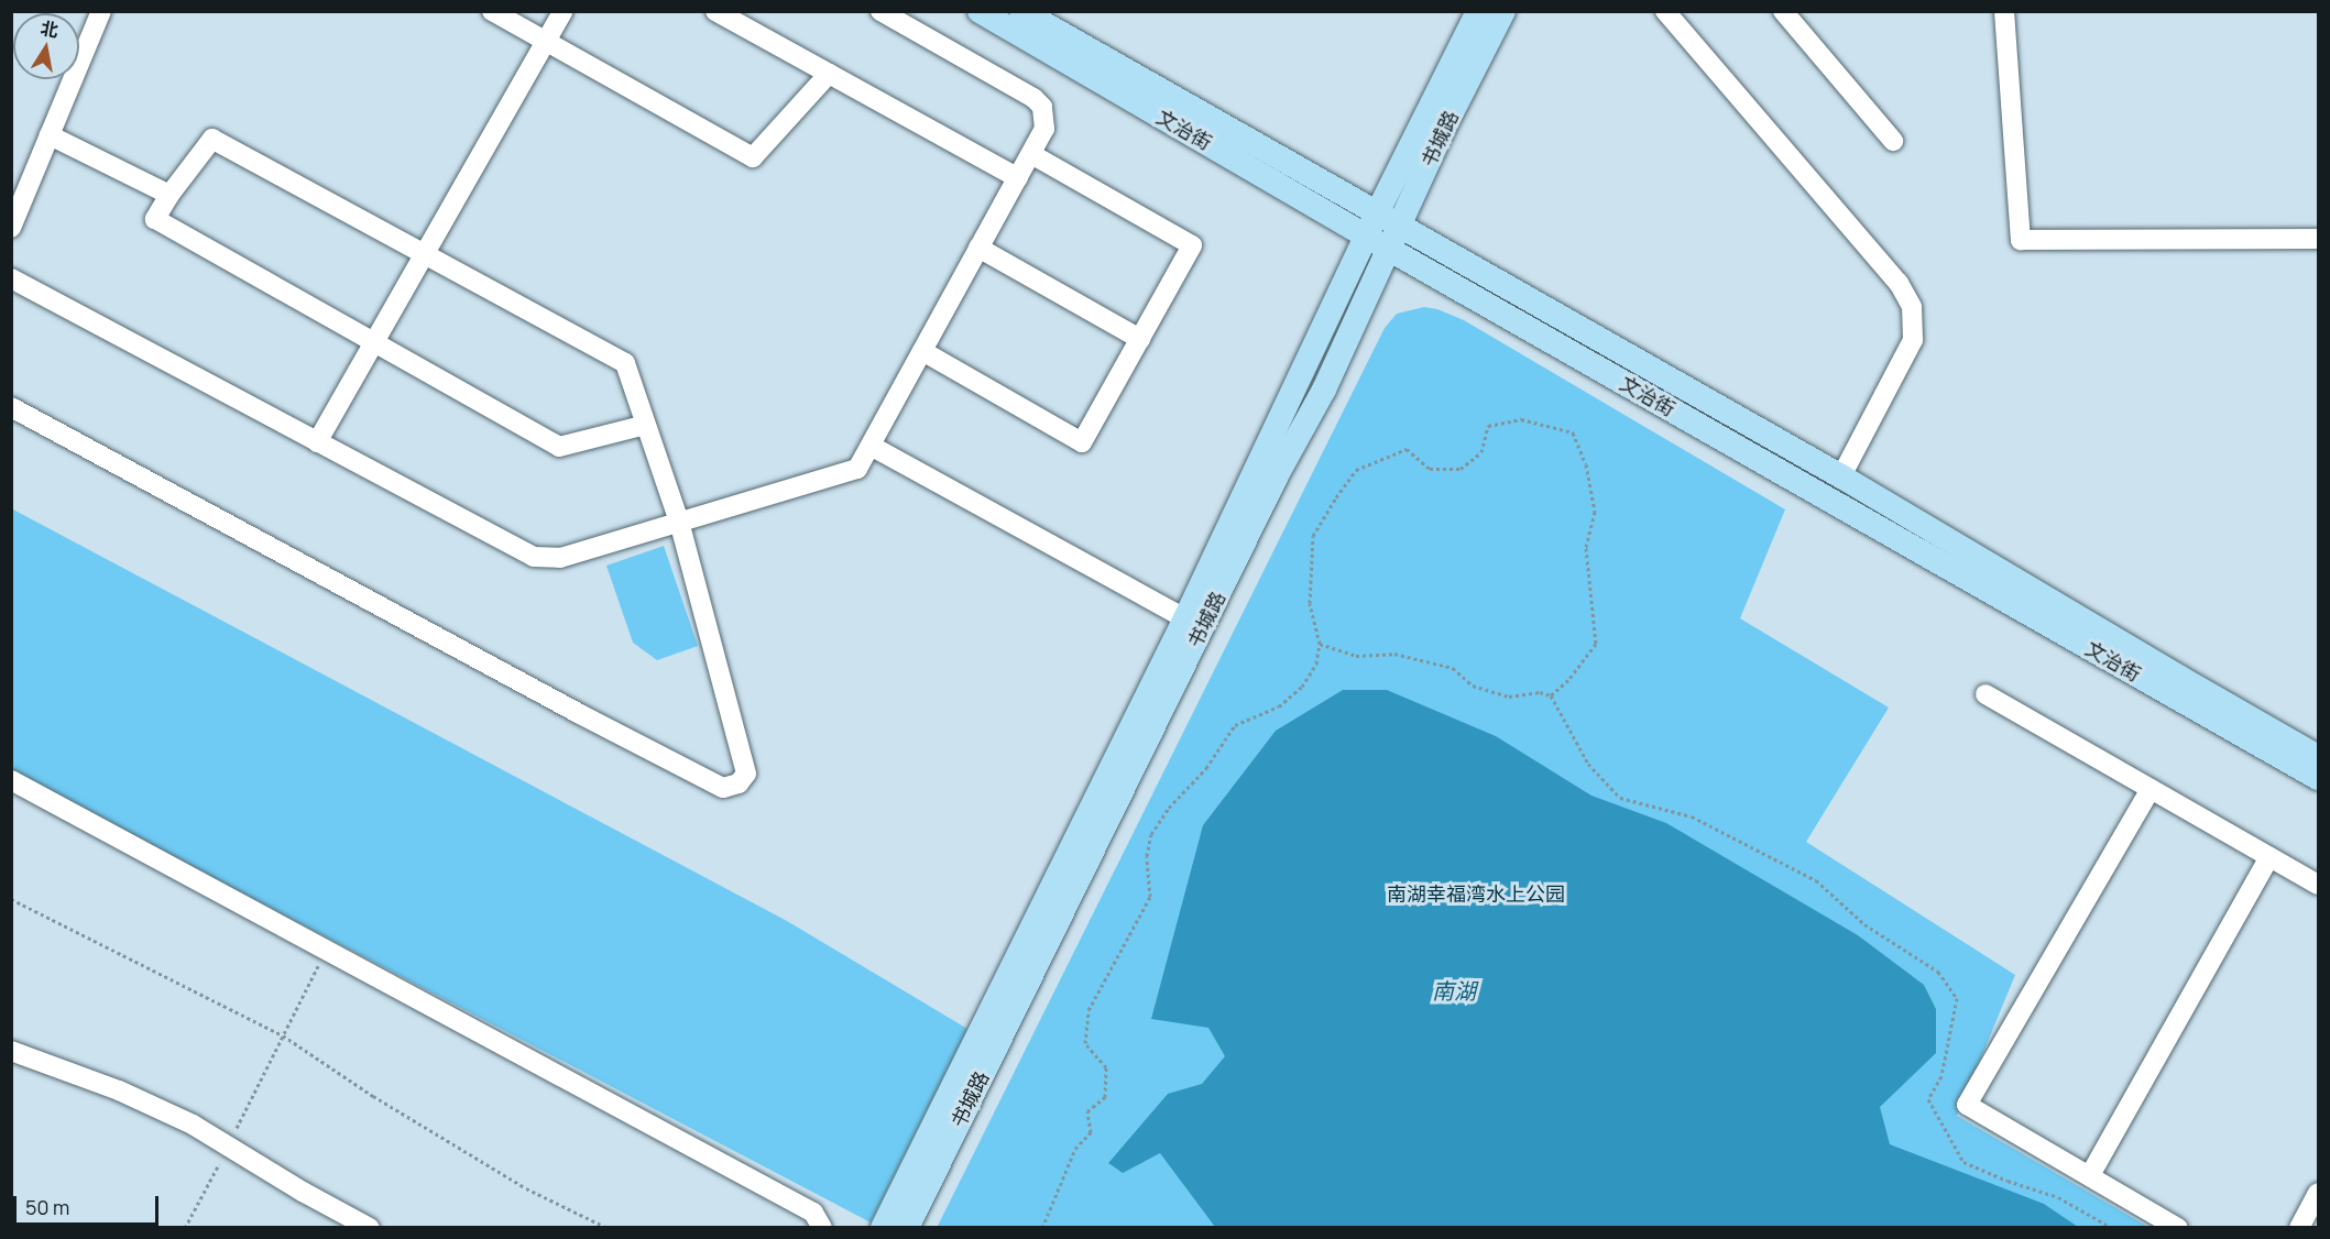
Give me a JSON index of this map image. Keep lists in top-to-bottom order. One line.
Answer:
{"streets":{"main road":["文治街","书城路"]},"crossings":[["文治街","书城路"]],"water":["南湖"],"parks":["南湖幸福湾水上公园"],"scale_bar":"50 m","north":"top"}
